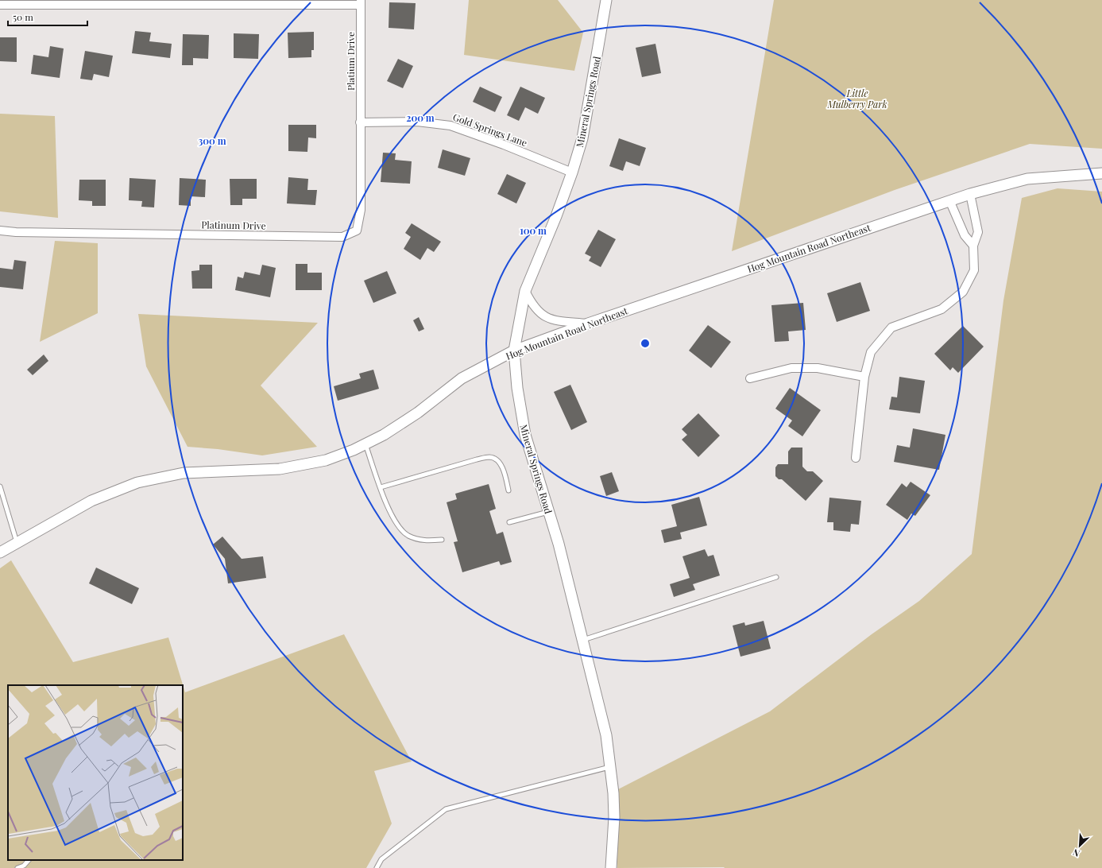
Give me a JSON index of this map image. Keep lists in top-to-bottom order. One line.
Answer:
{"streets":{"street":["Platium Drive","Mineral Springs Road","Gold Springs Lane","Platinum Drive","Hog Mountain Road Northeast"]},"crossings":[["Platium Drive","Gold Springs Lane"],["Platium Drive","Platinum Drive"],["Mineral Springs Road","Gold Springs Lane"],["Mineral Springs Road","Hog Mountain Road Northeast"],["Gold Springs Lane","Platinum Drive"]],"parks":["Little Mulberry Park"],"scale_bar":"50 m","north":"bottom left","rings":["200 m","300 m","100 m"]}
